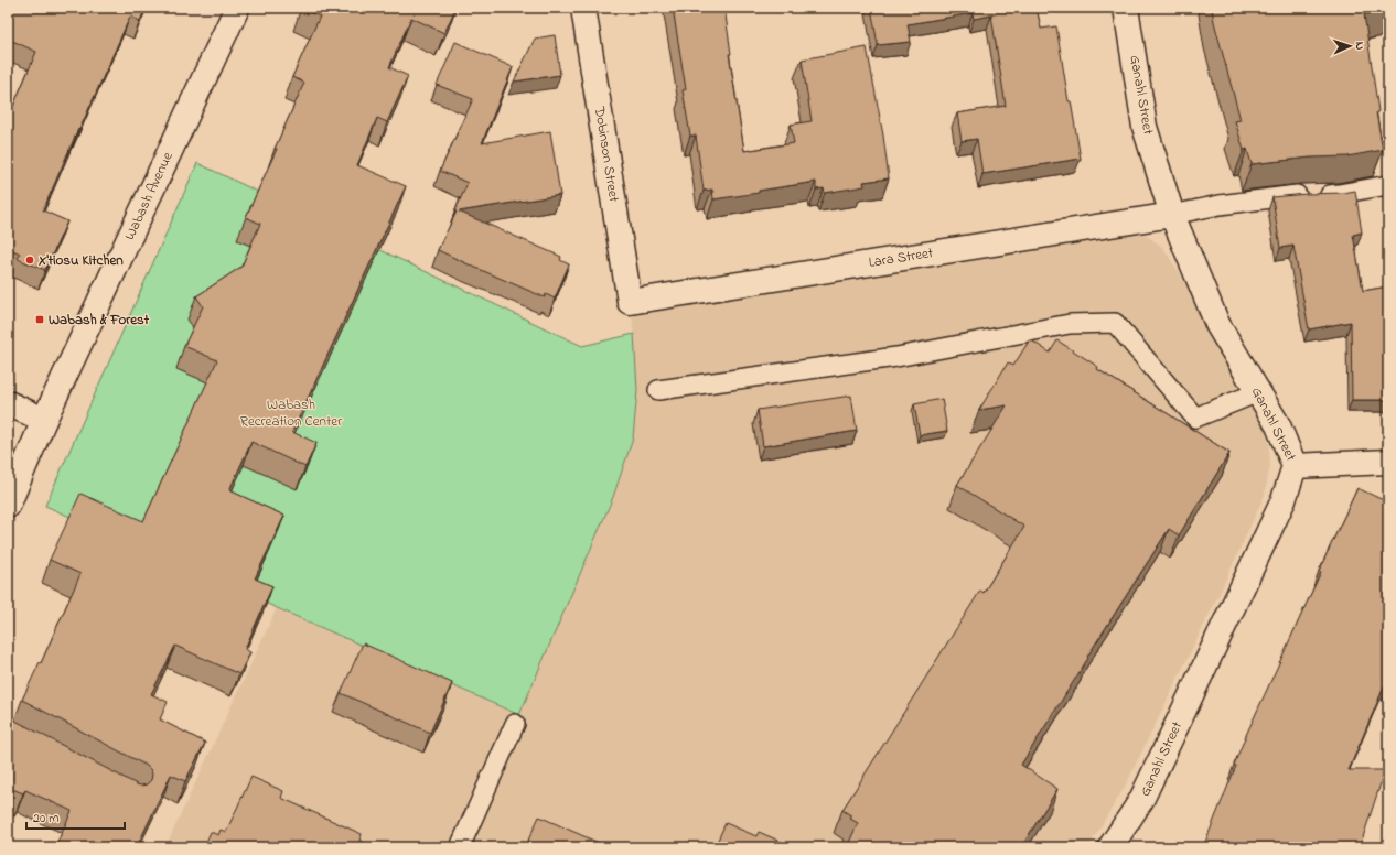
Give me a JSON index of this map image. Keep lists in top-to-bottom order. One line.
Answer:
{"streets":{"street":["Ganahl Street","Dobinson Street","Wabash Avenue","Lara Street"]},"crossings":[["Ganahl Street","Lara Street"],["Dobinson Street","Lara Street"]],"parks":["Wabash Recreation Center"],"places":{"other":["X'tiosu Kitchen"],"transit":["Wabash & Forest"]},"scale_bar":"20 m","north":"right"}
